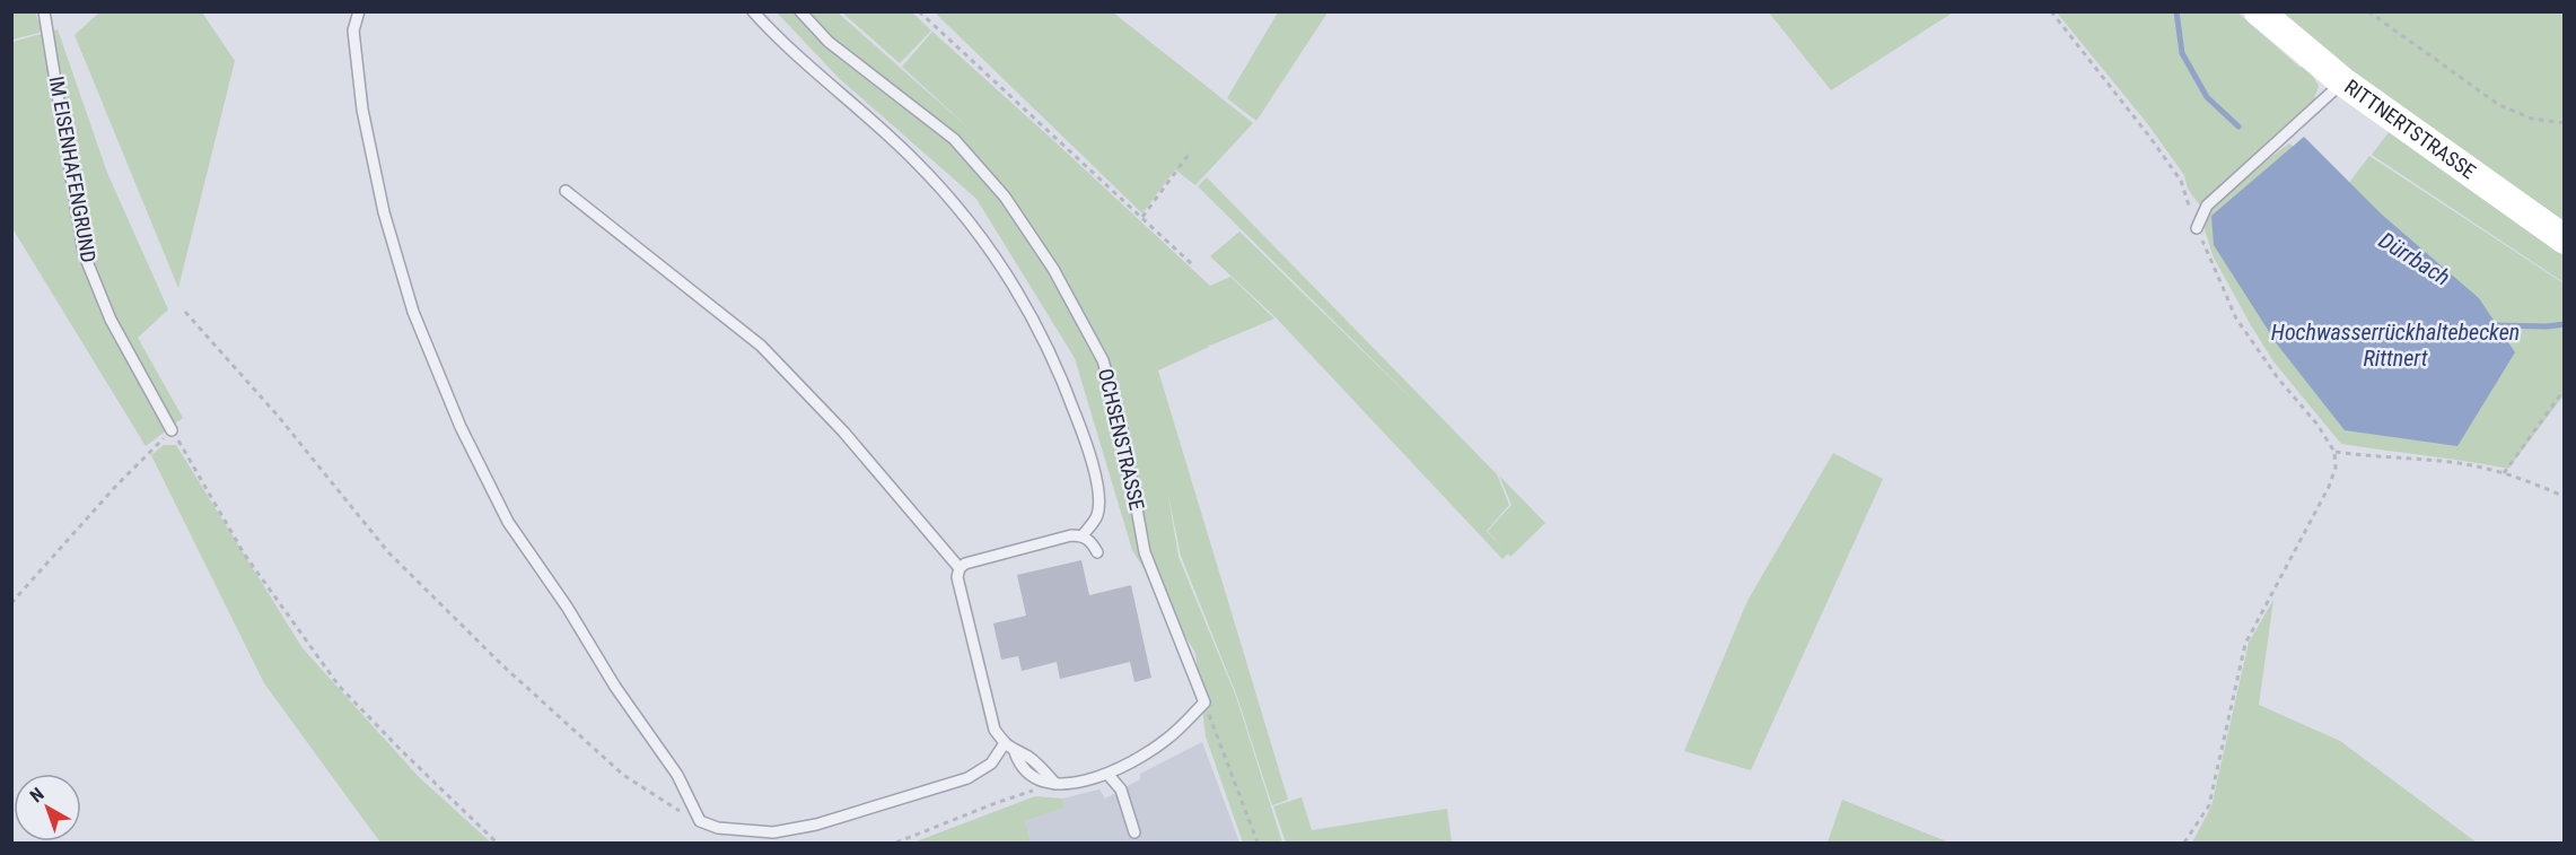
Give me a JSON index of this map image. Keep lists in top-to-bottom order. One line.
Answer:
{"streets":{"street":["RITTNERTSTRASSE"],"lane":["IM EISENHAFENGRUND","OCHSENSTRASSE"]},"water":["Dürrbach","Hochwasserrückhaltebecken Rittnert"],"north":"top left"}
